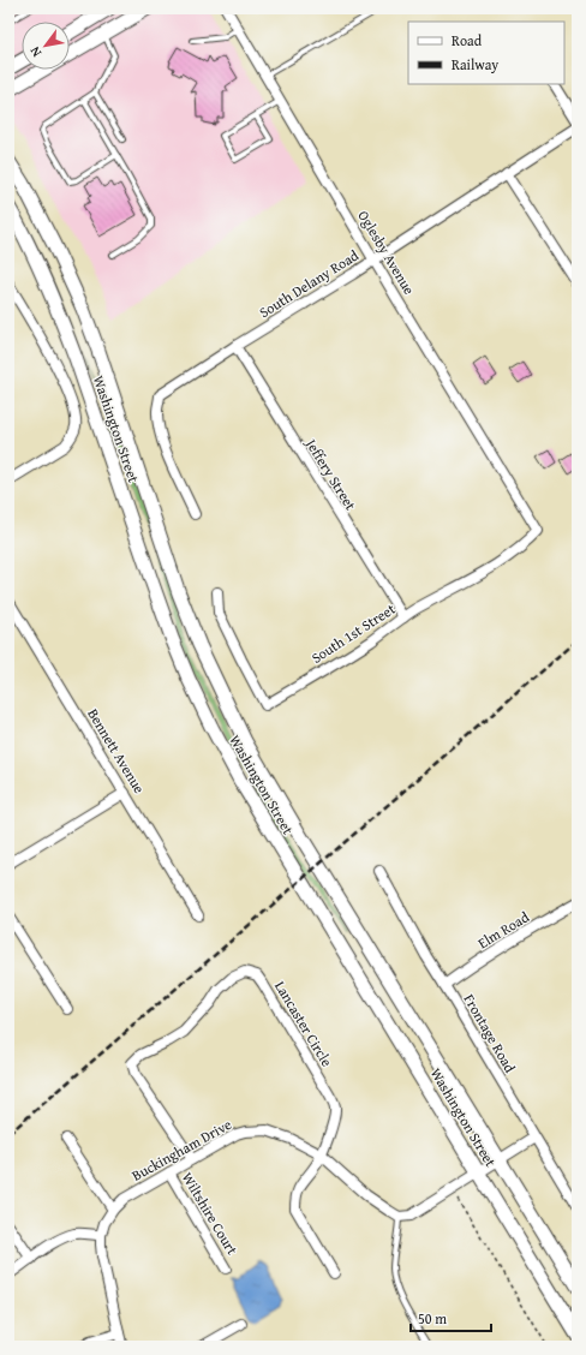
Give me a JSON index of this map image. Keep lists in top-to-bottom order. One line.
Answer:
{"streets":{"main road":["Washington Street"],"street":["Oglesby Avenue","South Delany Road","Jeffery Street","South 1st Street","Bennett Avenue","Elm Road","Lancaster Circle","Frontage Road","Buckingham Drive","Wiltshire Court"]},"crossings":[["Oglesby Avenue","South Delany Road"],["Oglesby Avenue","South 1st Street"],["South Delany Road","Jeffery Street"],["Jeffery Street","South 1st Street"],["Elm Road","Frontage Road"],["Lancaster Circle","Buckingham Drive"],["Buckingham Drive","Wiltshire Court"]],"legend":["Road","Railway"],"scale_bar":"50 m","north":"bottom left"}
